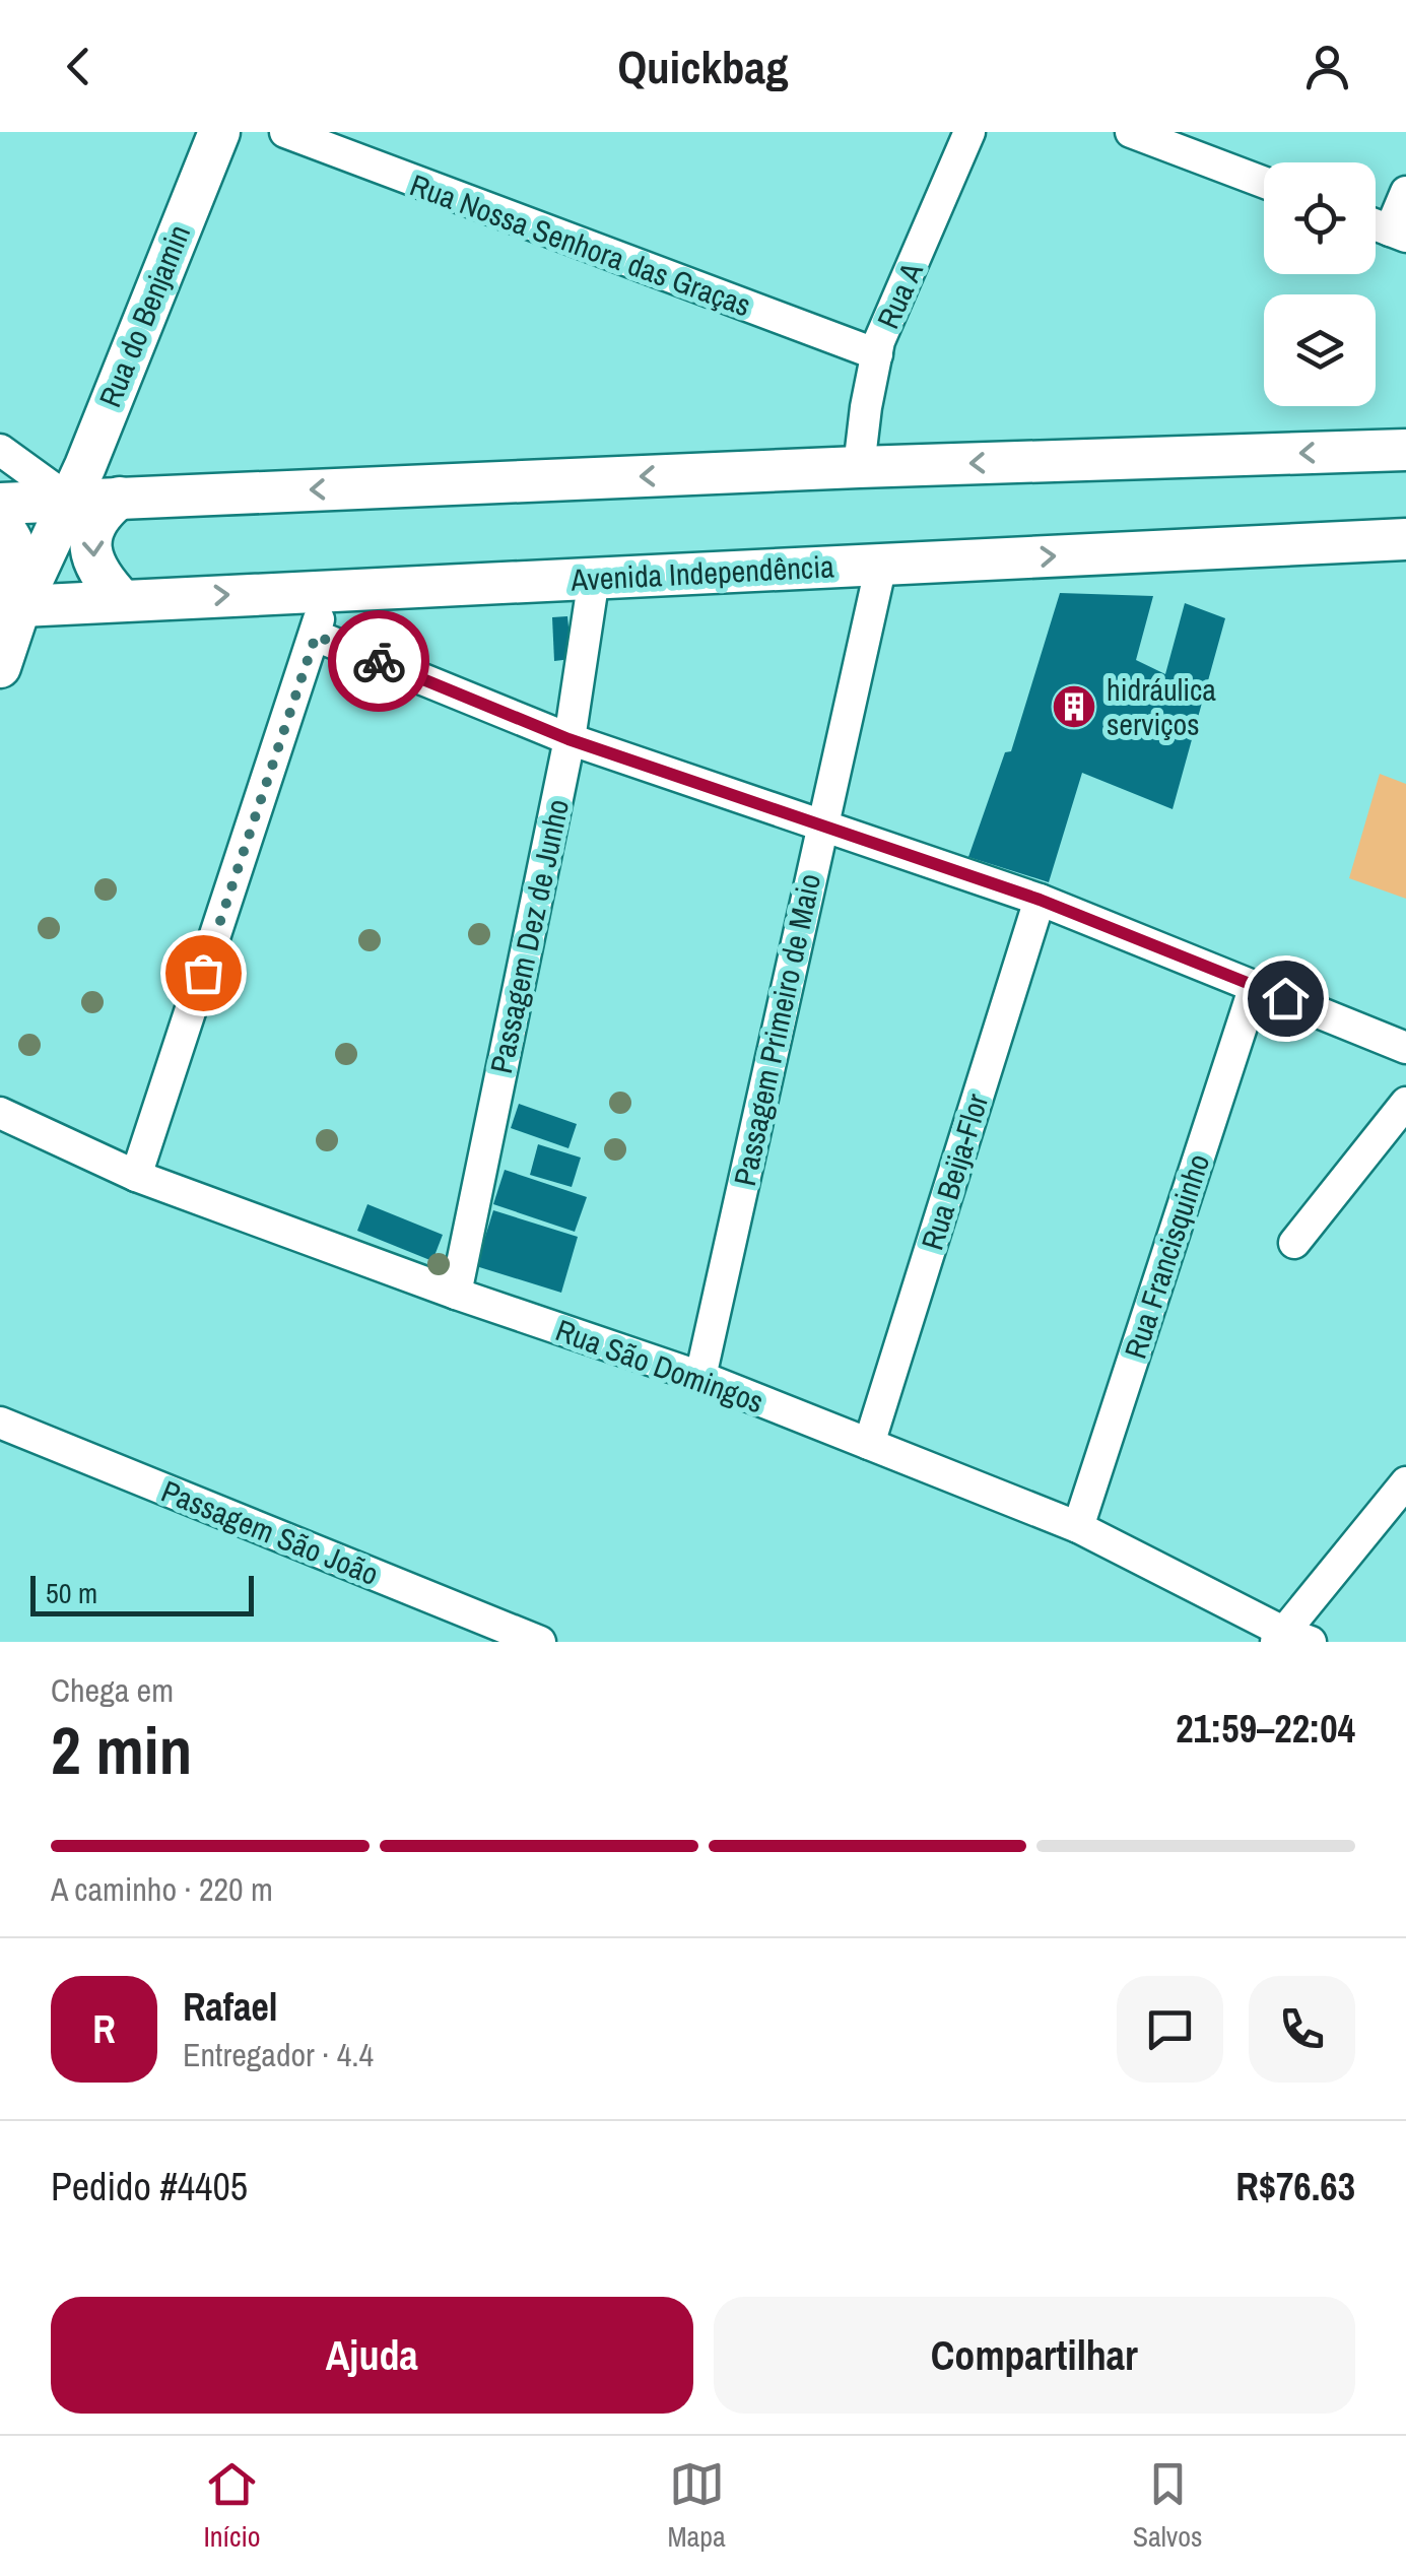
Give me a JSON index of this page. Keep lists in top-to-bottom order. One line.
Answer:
{"streets":{"main road":["Rua do Benjamin","Avenida Independência"],"street":["Rua Nossa Senhora das Graças","Rua A","Passagem Dez de Junho","Passagem Primeiro de Maio","Rua Beija-Flor","Rua Francisquinho","Rua São Domingos","Passagem São João"]},"crossings":[["Rua Nossa Senhora das Graças","Rua A"],["Rua do Benjamin","Avenida Independência"],["Avenida Independência","Passagem Dez de Junho"],["Avenida Independência","Passagem Primeiro de Maio"],["Passagem Dez de Junho","Rua São Domingos"],["Passagem Primeiro de Maio","Rua São Domingos"],["Rua Beija-Flor","Rua São Domingos"],["Rua Francisquinho","Rua São Domingos"]],"places":{"building":["hidráulica serviços"]},"scale_bar":"50 m","page":{"header":"Quickbag","scale":"50 m","heading":["2 min","Chega em","21:59–22:04"],"panel":["Rafael","Entregador · 4.4","Pedido #4405","R$76.63"],"bar":"A caminho · 220 m","round":"R","buttons":["Ajuda","Compartilhar"],"tabs":["Início","Mapa","Salvos"]}}
